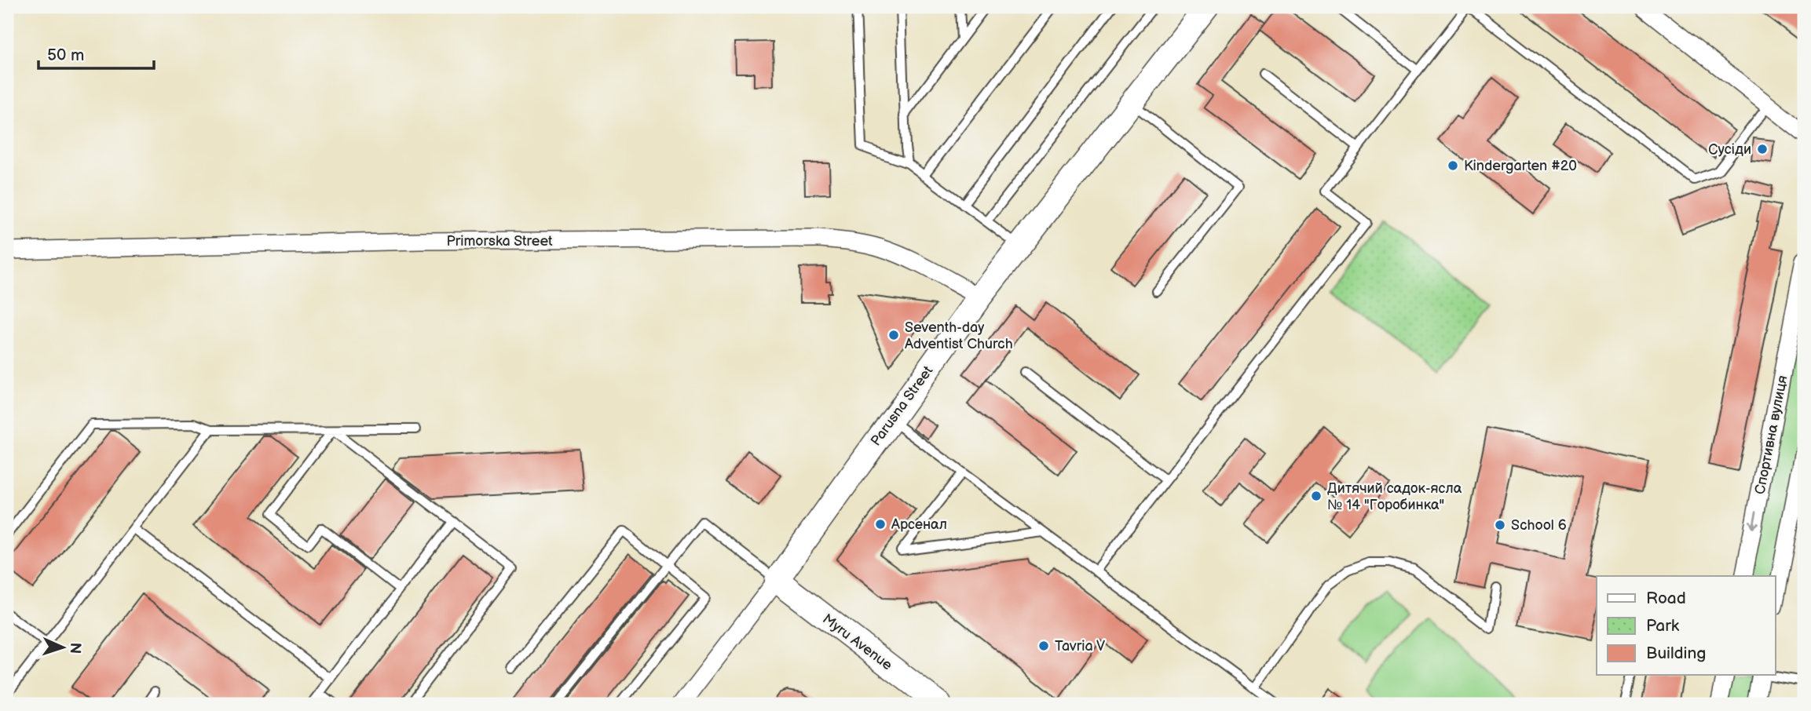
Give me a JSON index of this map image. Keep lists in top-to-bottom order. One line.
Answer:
{"streets":{"street":["Primorska Street","Parusna Street","Спортивна вулиця","Myru Avenue"]},"crossings":[["Primorska Street","Parusna Street"],["Parusna Street","Myru Avenue"]],"places":["Сусіди","Kindergarten #20","Seventh-day Adventist Church","Дитячий садок-ясла № 14 \"Горобинка\"","Арсенал","School 6","Tavria V"],"legend":["Road","Park","Building"],"scale_bar":"50 m","north":"right"}
